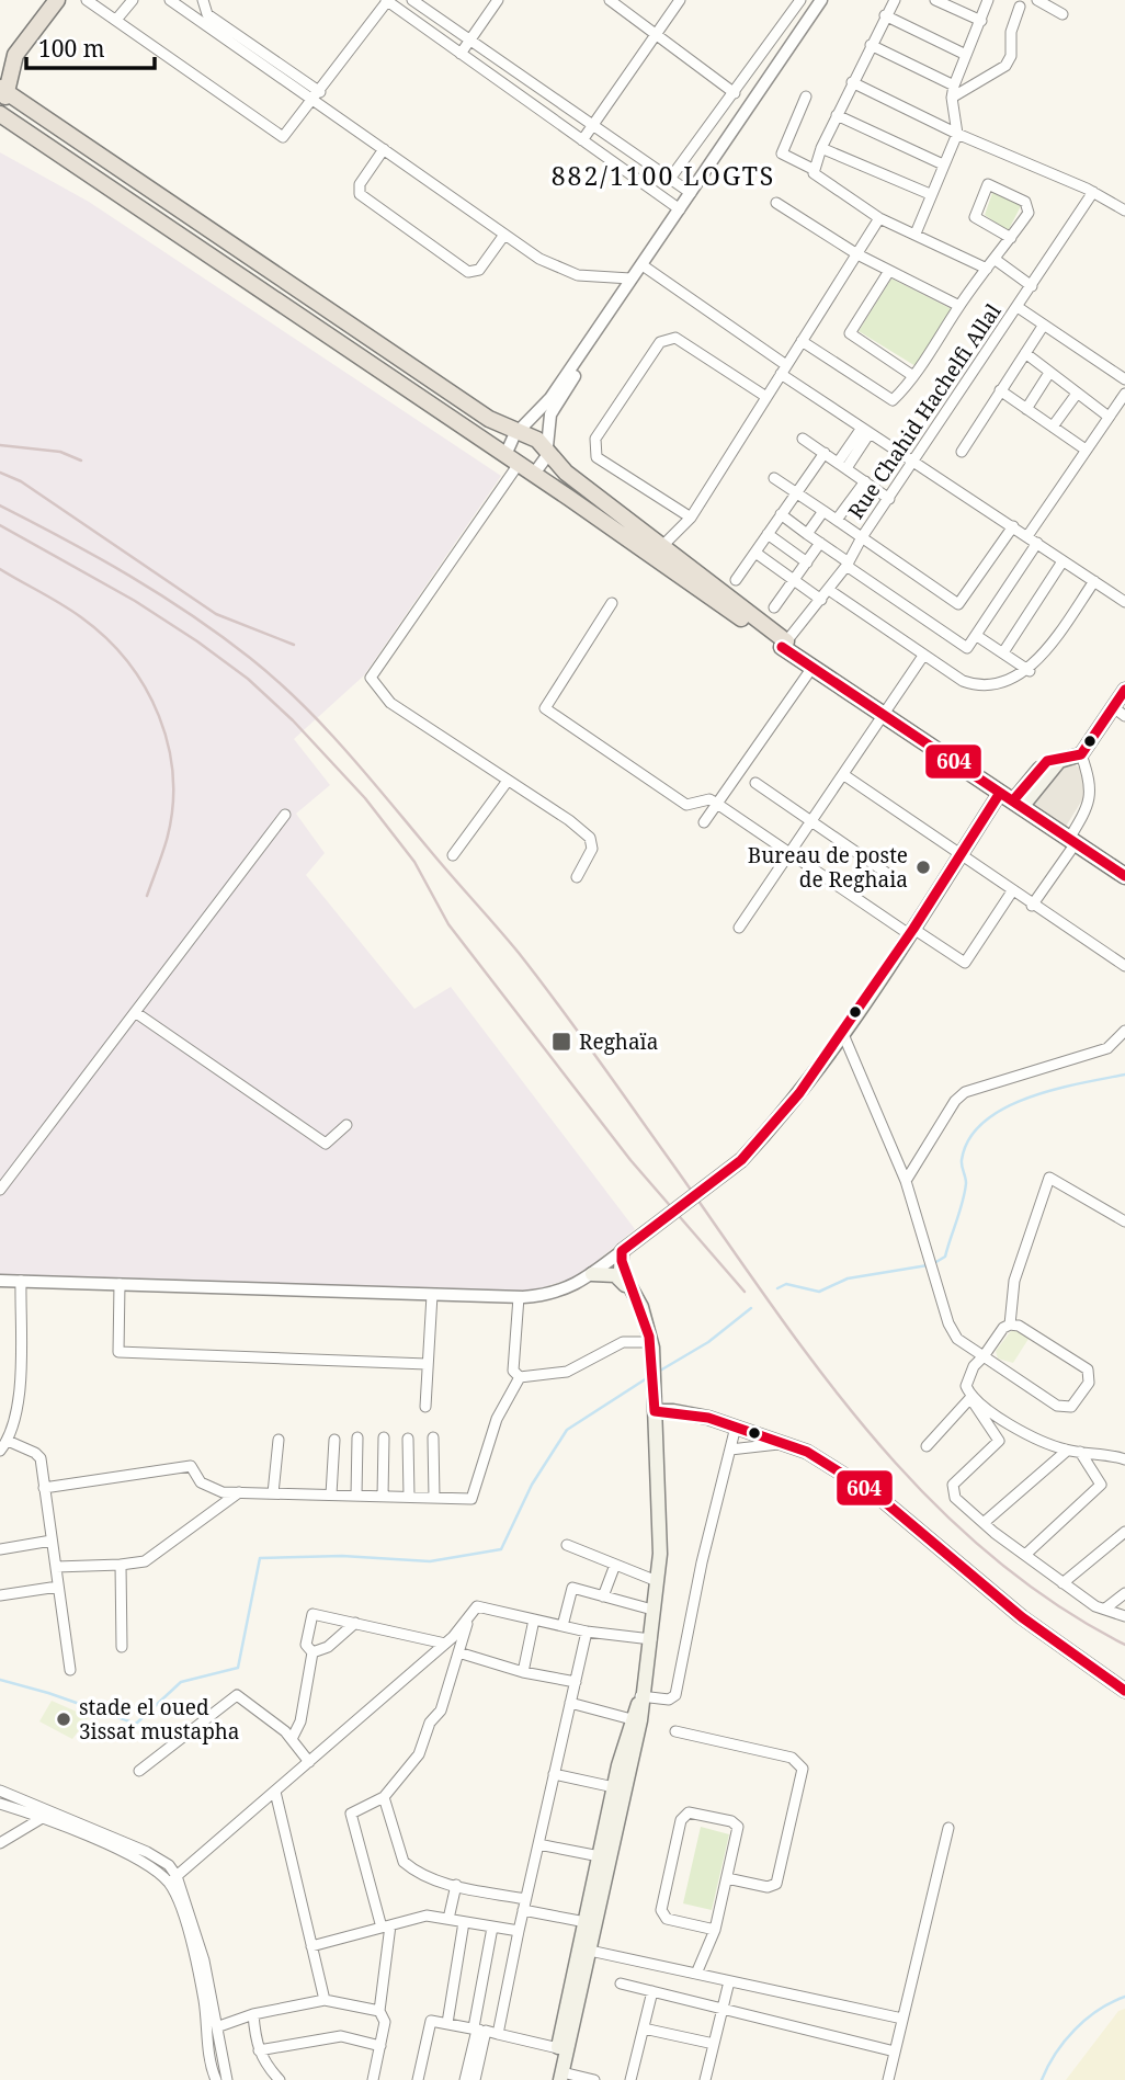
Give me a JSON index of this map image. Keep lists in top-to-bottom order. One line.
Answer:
{"streets":{"street":["Rue Chahid Hachelfi Allal"]},"districts":["882/1100 LOGTS"],"places":{"other":["Bureau de poste de Reghaia","stade el oued 3issat mustapha"],"transit":["Reghaïa"]},"lines":["transit line 604"],"scale_bar":"100 m"}
